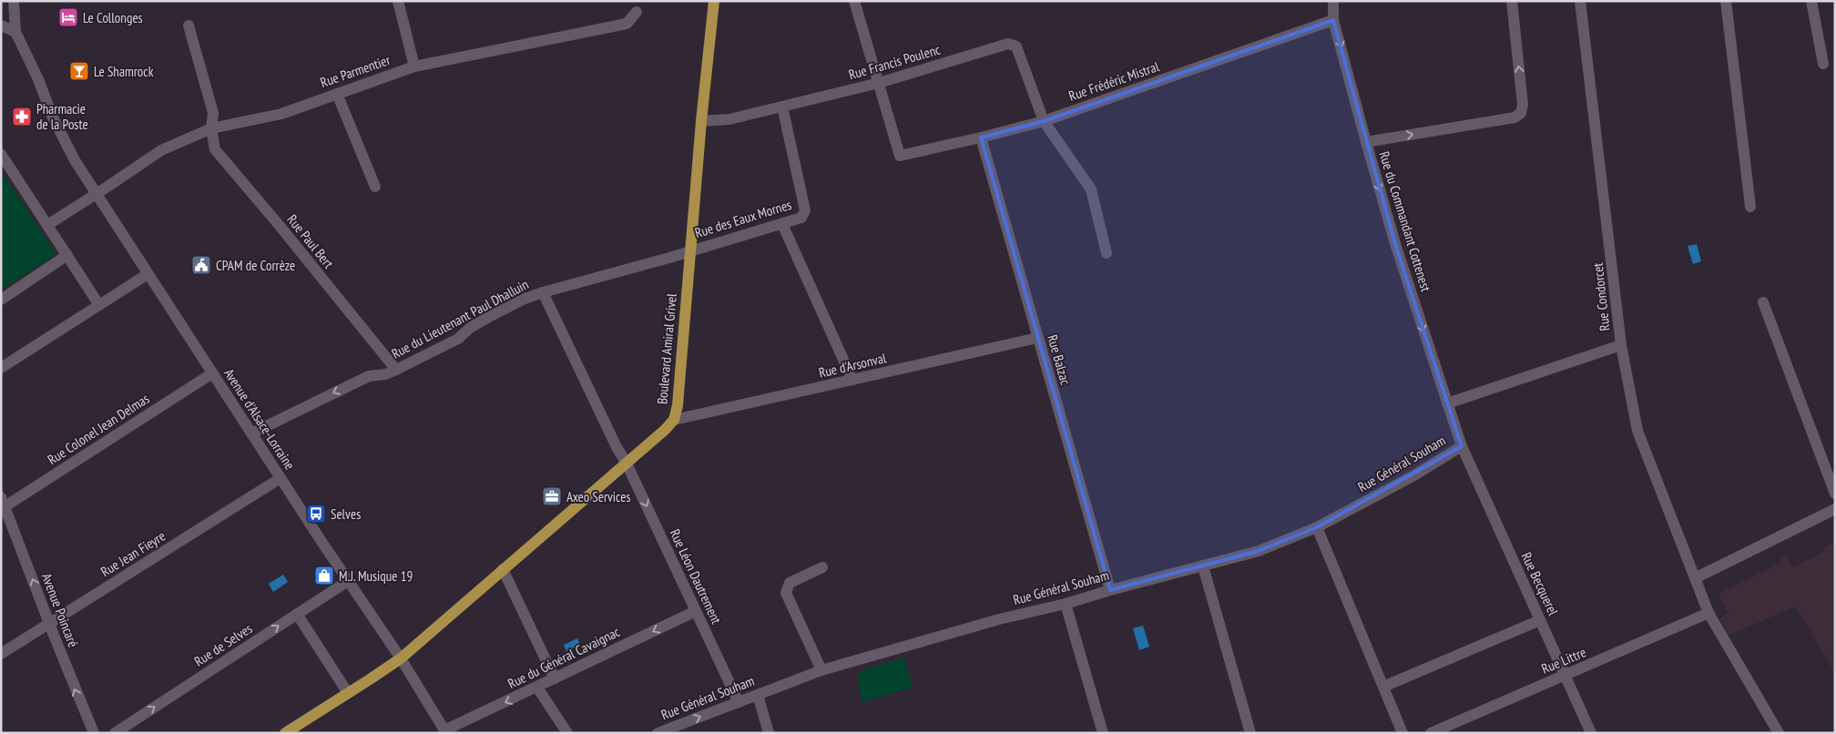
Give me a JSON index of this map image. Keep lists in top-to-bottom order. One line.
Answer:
{"streets":{"main road":["Boulevard Amiral Grivel"],"street":["Rue Francis Poulenc","Rue Parmentier","Rue Frédéric Mistral","Rue des Eaux Mornes","Rue du Commandant Cottenest","Rue Paul Bert","Rue Condorcet","Rue du Lieutenant Paul Dhalluin","Rue Balzac","Rue d'Arsonval","Avenue d'Alsace-Lorraine","Rue Colonel Jean Delmas","Rue Général Souham","Rue Jean Fieyre","Rue Léon Dautrement","Rue Becquerel","Avenue Poincaré","Rue de Selves","Rue du Général Cavaignac","Rue Littre"]},"crossings":[["Rue Francis Poulenc","Rue Frédéric Mistral"],["Rue Francis Poulenc","Rue des Eaux Mornes"],["Rue Francis Poulenc","Boulevard Amiral Grivel"],["Rue Parmentier","Rue Paul Bert"],["Rue Parmentier","Avenue d'Alsace-Lorraine"],["Rue Frédéric Mistral","Rue du Commandant Cottenest"],["Rue Frédéric Mistral","Rue Balzac"],["Rue des Eaux Mornes","Rue du Lieutenant Paul Dhalluin"],["Rue des Eaux Mornes","Boulevard Amiral Grivel"],["Rue du Commandant Cottenest","Rue Général Souham"],["Rue du Commandant Cottenest","Rue Becquerel"],["Rue Paul Bert","Rue du Lieutenant Paul Dhalluin"],["Rue Condorcet","Rue Littre"],["Rue du Lieutenant Paul Dhalluin","Boulevard Amiral Grivel"],["Rue du Lieutenant Paul Dhalluin","Avenue d'Alsace-Lorraine"],["Rue du Lieutenant Paul Dhalluin","Rue Léon Dautrement"],["Boulevard Amiral Grivel","Rue d'Arsonval"],["Boulevard Amiral Grivel","Avenue d'Alsace-Lorraine"],["Boulevard Amiral Grivel","Rue Léon Dautrement"],["Rue Balzac","Rue d'Arsonval"],["Rue Balzac","Rue Général Souham"],["Avenue d'Alsace-Lorraine","Rue Colonel Jean Delmas"],["Avenue d'Alsace-Lorraine","Rue Jean Fieyre"],["Avenue d'Alsace-Lorraine","Rue de Selves"],["Avenue d'Alsace-Lorraine","Rue du Général Cavaignac"],["Rue Colonel Jean Delmas","Avenue Poincaré"],["Rue Général Souham","Rue Léon Dautrement"],["Rue Général Souham","Rue Becquerel"],["Rue Jean Fieyre","Avenue Poincaré"],["Rue Léon Dautrement","Rue du Général Cavaignac"],["Rue Becquerel","Rue Littre"]],"one_way":["Rue du Commandant Cottenest","Rue Léon Dautrement","Avenue Poincaré","Rue de Selves","Rue du Général Cavaignac"],"places":{"hotel":["Le Collonges"],"bar":["Le Shamrock"],"pharmacy":["Pharmacie de la Poste"],"public building":["CPAM de Corrèze"],"office":["Axeo Services"],"bus stop":["Selves"],"shop":["M.J. Musique 19"]}}
